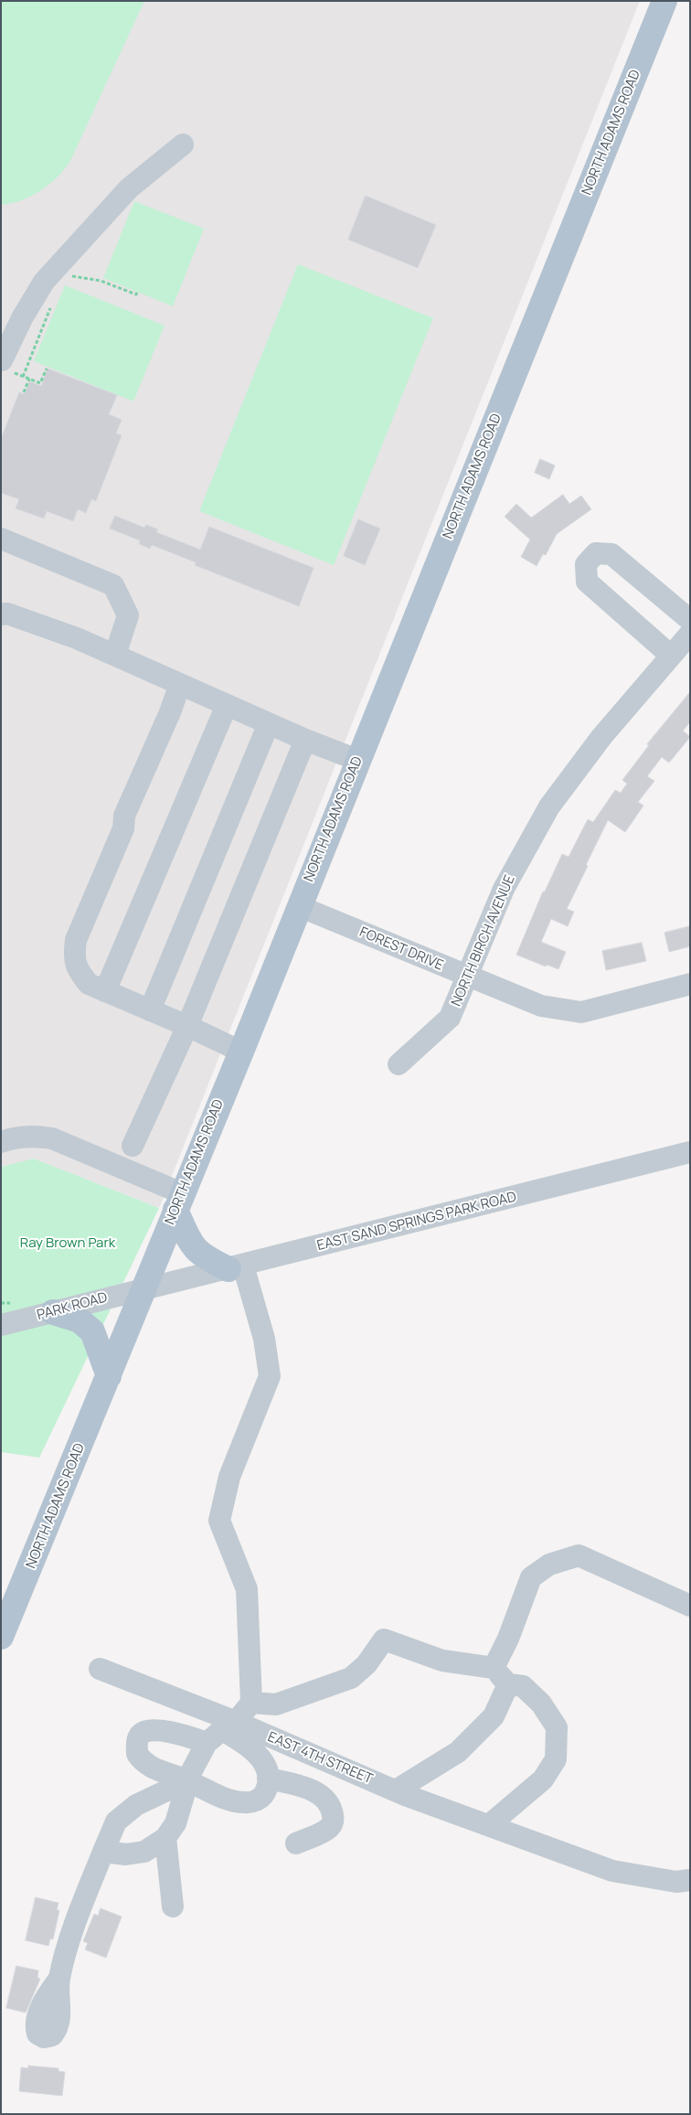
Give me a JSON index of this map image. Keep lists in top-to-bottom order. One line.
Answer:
{"streets":{"main road":["NORTH ADAMS ROAD"],"street":["NORTH BIRCH AVENUE","FOREST DRIVE","EAST SAND SPRINGS PARK ROAD","PARK ROAD","EAST 4TH STREET"]},"crossings":[["NORTH ADAMS ROAD","FOREST DRIVE"],["NORTH ADAMS ROAD","EAST SAND SPRINGS PARK ROAD"],["NORTH ADAMS ROAD","PARK ROAD"],["NORTH BIRCH AVENUE","FOREST DRIVE"],["EAST SAND SPRINGS PARK ROAD","PARK ROAD"]],"parks":["Ray Brown Park"]}
